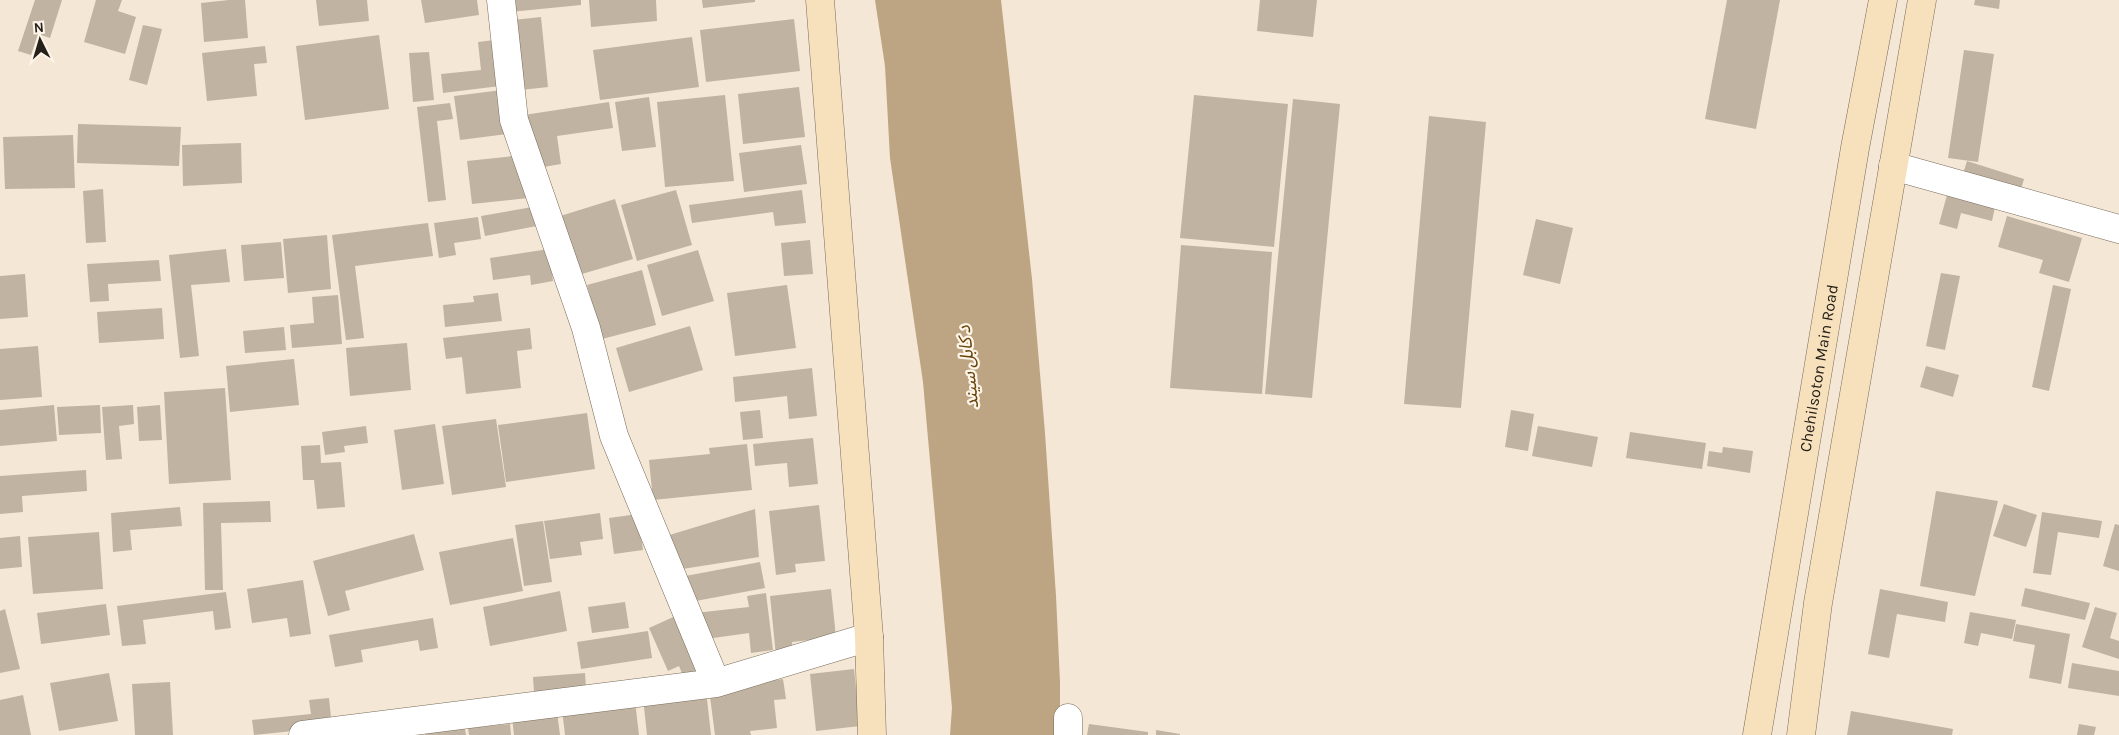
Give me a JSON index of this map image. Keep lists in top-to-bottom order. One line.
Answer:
{"streets":{"main road":["Chehilsoton Main Road"]},"water":["د کابل سيند"],"north":"top"}
